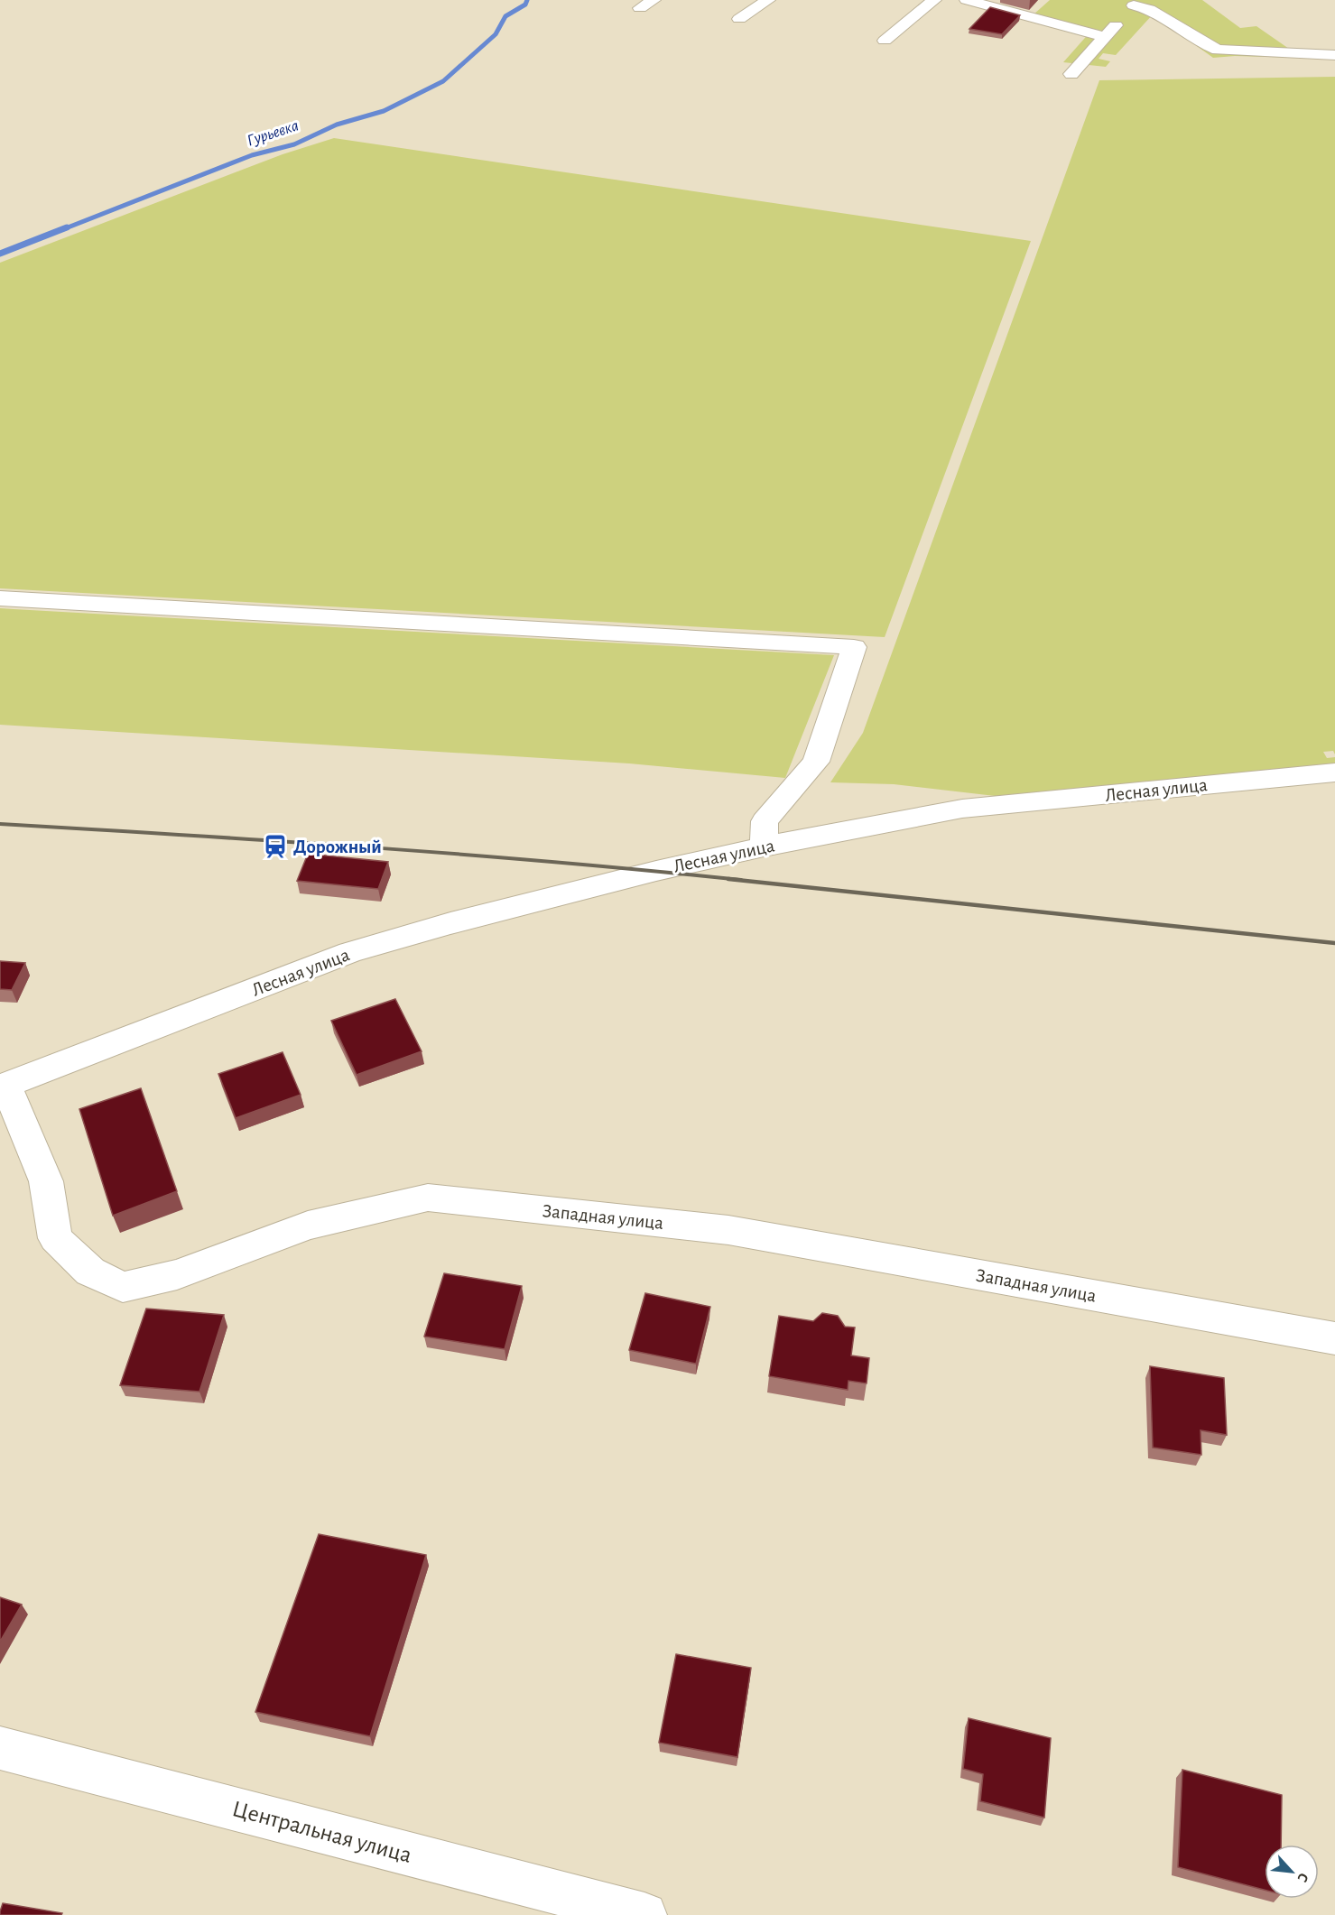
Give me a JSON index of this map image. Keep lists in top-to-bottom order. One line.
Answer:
{"streets":{"street":["Лесная улица","Западная улица","Центральная улица"]},"crossings":[["Лесная улица","Западная улица"]],"water":["Гурьевка"],"places":{"station":["Дорожный"]},"north":"bottom right"}
